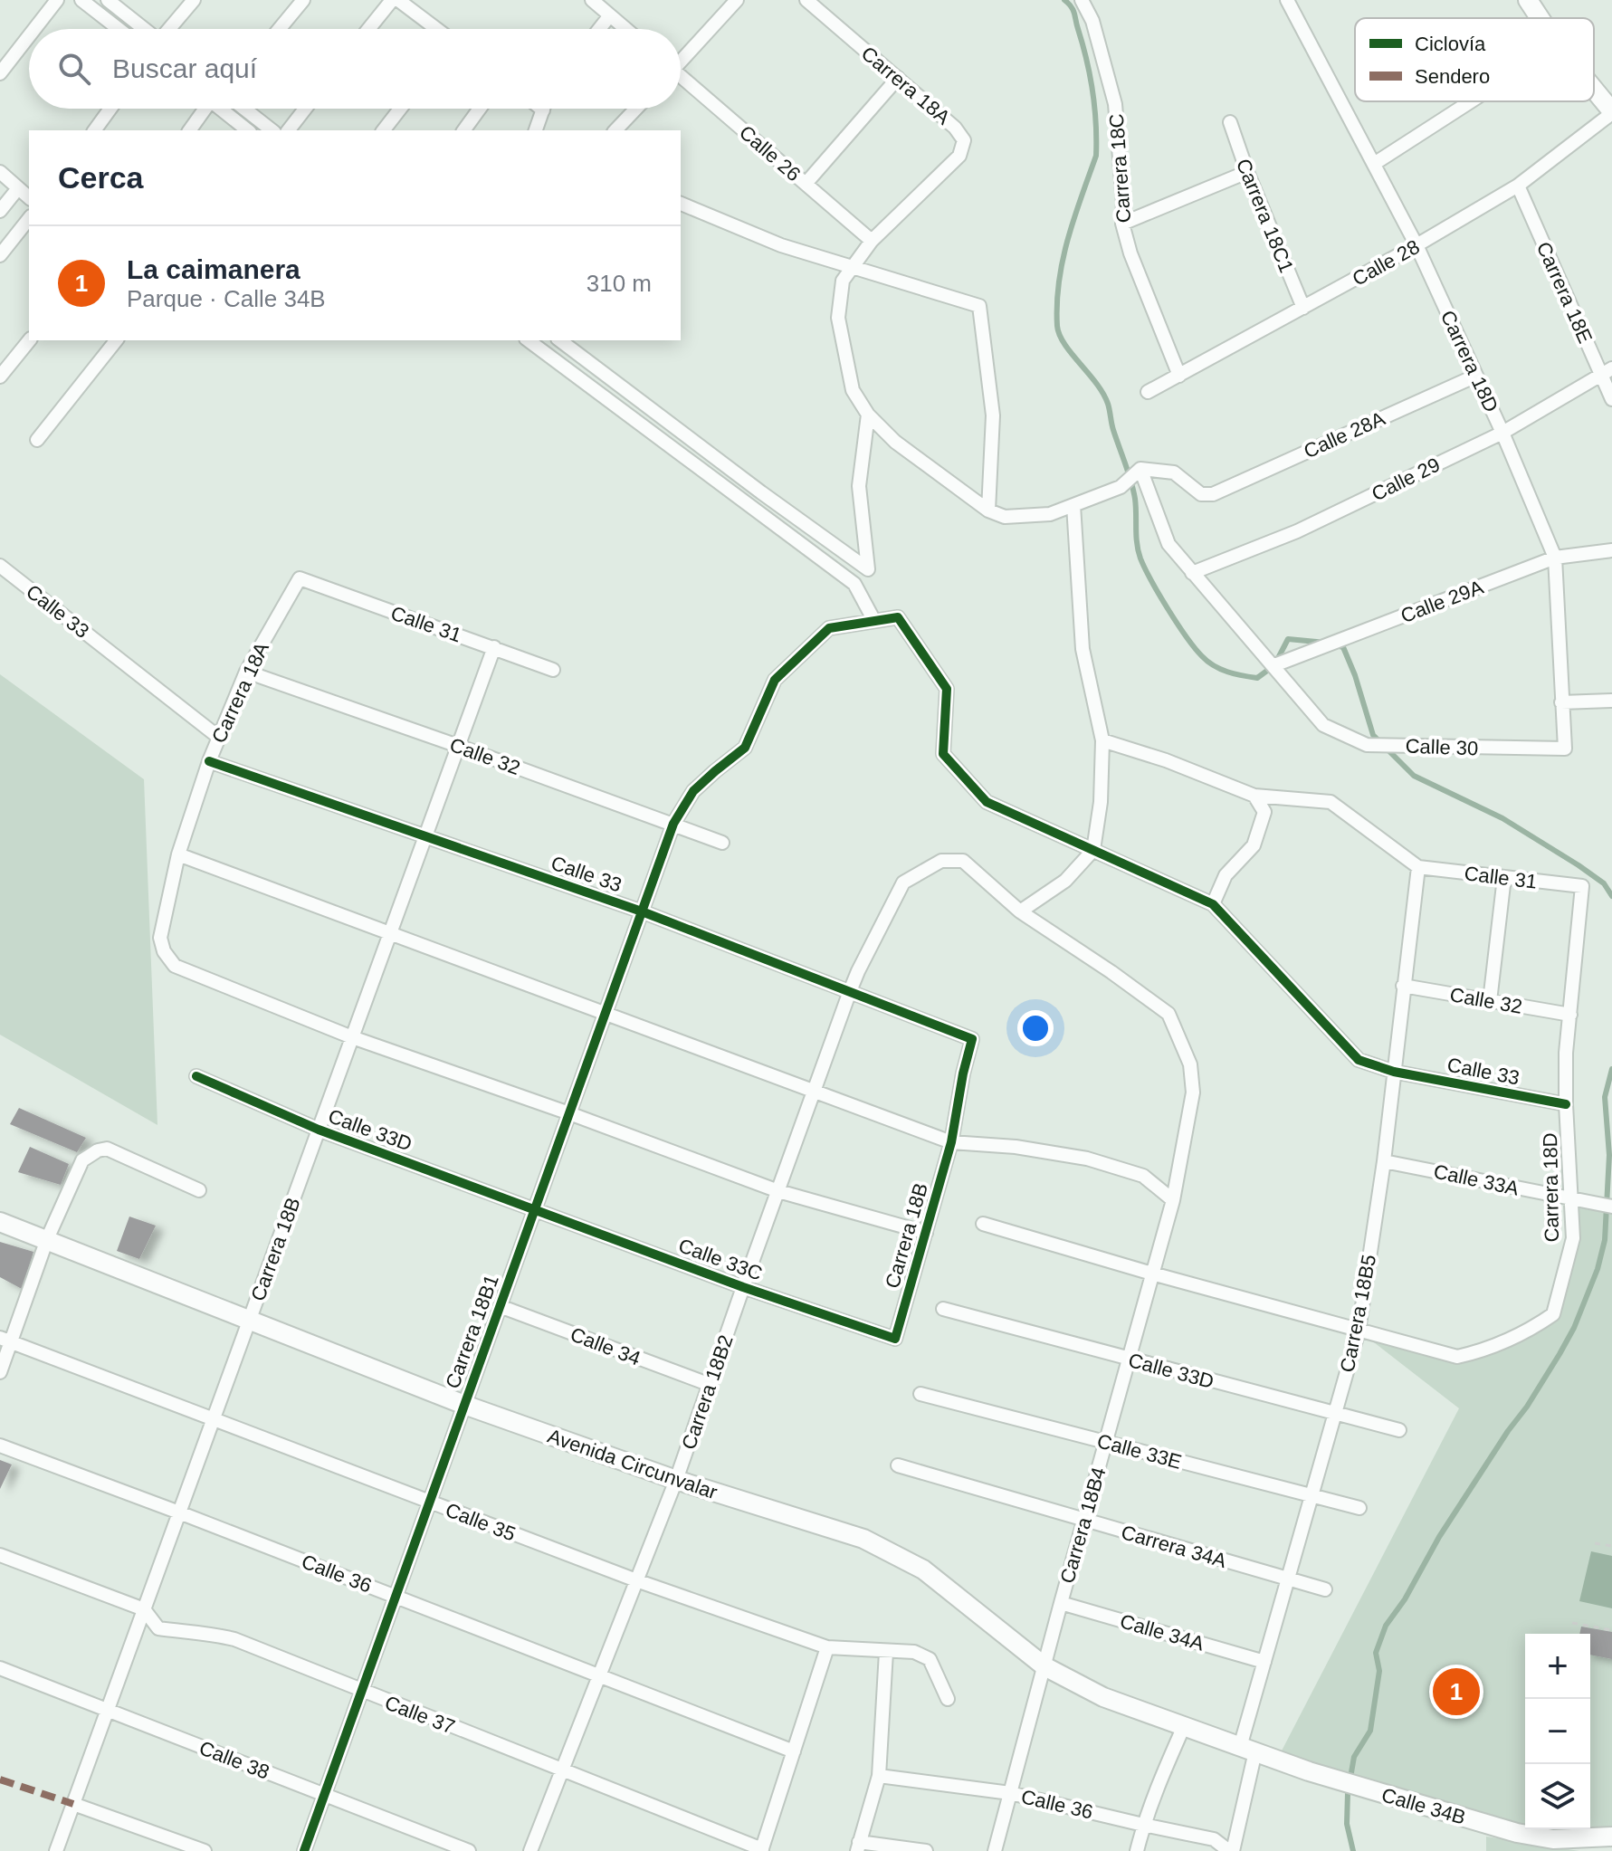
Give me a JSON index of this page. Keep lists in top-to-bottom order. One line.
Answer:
{"streets":{"main road":["Avenida Circunvalar","Calle 34B"],"street":["Carrera 18A","Calle 26","Carrera 18C","Carrera 18C1","Calle 28","Carrera 18E","Carrera 18D","Calle 28A","Calle 29","Calle 29A","Calle 33","Calle 31","Calle 30","Calle 32","Calle 33D","Calle 33A","Carrera 18B","Calle 33C","Carrera 18B5","Carrera 18B1","Calle 34","Carrera 18B2","Calle 33E","Calle 35","Carrera 18B4","Carrera 34A","Calle 36","Calle 34A","Calle 37","Calle 38"]},"crossings":[["Carrera 18A","Calle 26"],["Carrera 18A","Calle 33"],["Carrera 18A","Calle 31"],["Carrera 18A","Calle 32"],["Carrera 18A","Carrera 18B"],["Carrera 18C","Calle 28"],["Carrera 18C1","Calle 28"],["Calle 28","Carrera 18E"],["Calle 28","Carrera 18D"],["Carrera 18E","Calle 29"],["Carrera 18D","Calle 28A"],["Carrera 18D","Calle 29"],["Carrera 18D","Calle 29A"],["Carrera 18D","Calle 33"],["Carrera 18D","Calle 31"],["Carrera 18D","Calle 30"],["Carrera 18D","Calle 32"],["Carrera 18D","Calle 33A"],["Carrera 18D","Carrera 18B5"],["Calle 29A","Calle 30"],["Calle 33","Carrera 18B"],["Calle 33","Carrera 18B5"],["Calle 33","Carrera 18B1"],["Calle 33","Carrera 18B2"],["Calle 31","Carrera 18B"],["Calle 31","Carrera 18B5"],["Calle 32","Carrera 18B"],["Calle 32","Carrera 18B5"],["Calle 32","Carrera 18B1"],["Calle 33D","Carrera 18B"],["Calle 33D","Calle 33C"],["Calle 33D","Carrera 18B5"],["Calle 33D","Carrera 18B1"],["Calle 33D","Carrera 18B4"],["Calle 33A","Carrera 18B5"],["Carrera 18B","Calle 33C"],["Carrera 18B","Avenida Circunvalar"],["Carrera 18B","Calle 35"],["Carrera 18B","Calle 36"],["Carrera 18B","Calle 37"],["Carrera 18B","Calle 38"],["Calle 33C","Carrera 18B1"],["Calle 33C","Carrera 18B2"],["Carrera 18B5","Calle 33E"],["Carrera 18B5","Avenida Circunvalar"],["Carrera 18B5","Carrera 34A"],["Carrera 18B5","Calle 34A"],["Carrera 18B5","Calle 34B"],["Carrera 18B1","Calle 34"],["Carrera 18B1","Avenida Circunvalar"],["Carrera 18B1","Calle 35"],["Carrera 18B1","Calle 36"],["Carrera 18B1","Calle 37"],["Carrera 18B1","Calle 38"],["Calle 34","Carrera 18B2"],["Carrera 18B2","Avenida Circunvalar"],["Carrera 18B2","Calle 35"],["Carrera 18B2","Carrera 18B4"],["Carrera 18B2","Calle 36"],["Carrera 18B2","Calle 37"],["Calle 33E","Carrera 18B4"],["Avenida Circunvalar","Carrera 18B4"],["Avenida Circunvalar","Calle 34B"],["Carrera 18B4","Carrera 34A"],["Carrera 18B4","Calle 36"],["Carrera 18B4","Calle 34A"]],"legend":["Ciclovía","Sendero"],"page":{"search":"Buscar aquí","heading":"Cerca","list":[{"mark":"1","name":"La caimanera","note":"Parque · Calle 34B","value":"310 m"}],"map_buttons":["+","−"],"pins":"1"}}
